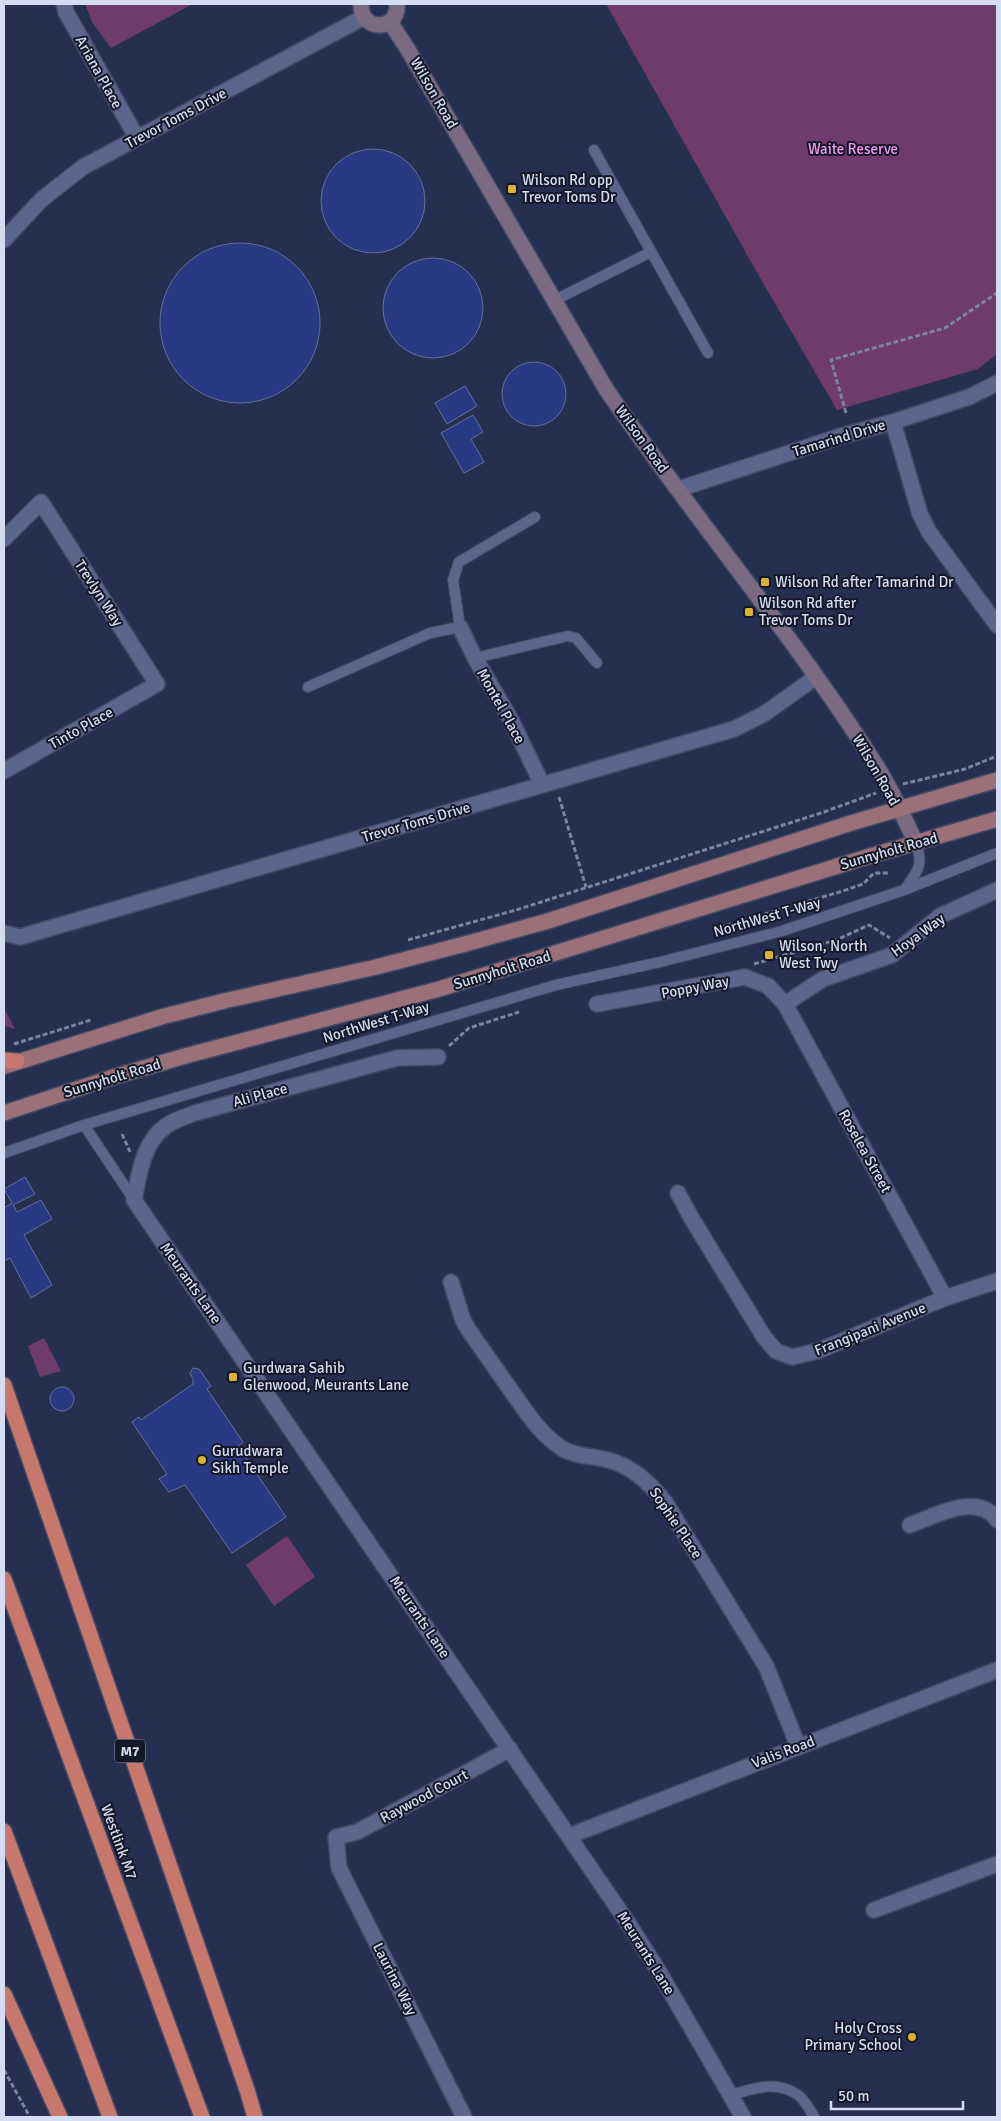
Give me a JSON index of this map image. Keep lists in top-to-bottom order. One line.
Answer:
{"streets":{"highway":["M7","Westlink M7"],"main road":["Sunnyholt Road"],"street":["Ariana Place","Wilson Road","Trevor Toms Drive","Tamarind Drive","Trevlyn Way","Montel Place","Tinto Place","Hoya Way","Poppy Way","Ali Place","Roselea Street","Meurants Lane","Frangipani Avenue","Sophie Place","Valis Road","Raywood Court","Laurina Way"],"lane":["NorthWest T-Way"]},"crossings":[["Ariana Place","Trevor Toms Drive"],["Wilson Road","Trevor Toms Drive"],["Wilson Road","Tamarind Drive"],["Wilson Road","Sunnyholt Road"],["Trevor Toms Drive","Montel Place"],["Trevlyn Way","Tinto Place"],["NorthWest T-Way","Meurants Lane"],["Hoya Way","Poppy Way"],["Hoya Way","Roselea Street"],["Poppy Way","Roselea Street"],["Ali Place","Meurants Lane"],["Roselea Street","Frangipani Avenue"],["Meurants Lane","Valis Road"],["Meurants Lane","Raywood Court"],["Sophie Place","Valis Road"],["Raywood Court","Laurina Way"]],"parks":["Waite Reserve"],"places":{"transit":["Wilson Rd opp Trevor Toms Dr","Wilson Rd after Tamarind Dr","Wilson Rd after Trevor Toms Dr","Wilson, North West Twy","Gurdwara Sahib Glenwood, Meurants Lane"],"other":["Gurudwara Sikh Temple","Holy Cross Primary School"]},"scale_bar":"50 m"}
